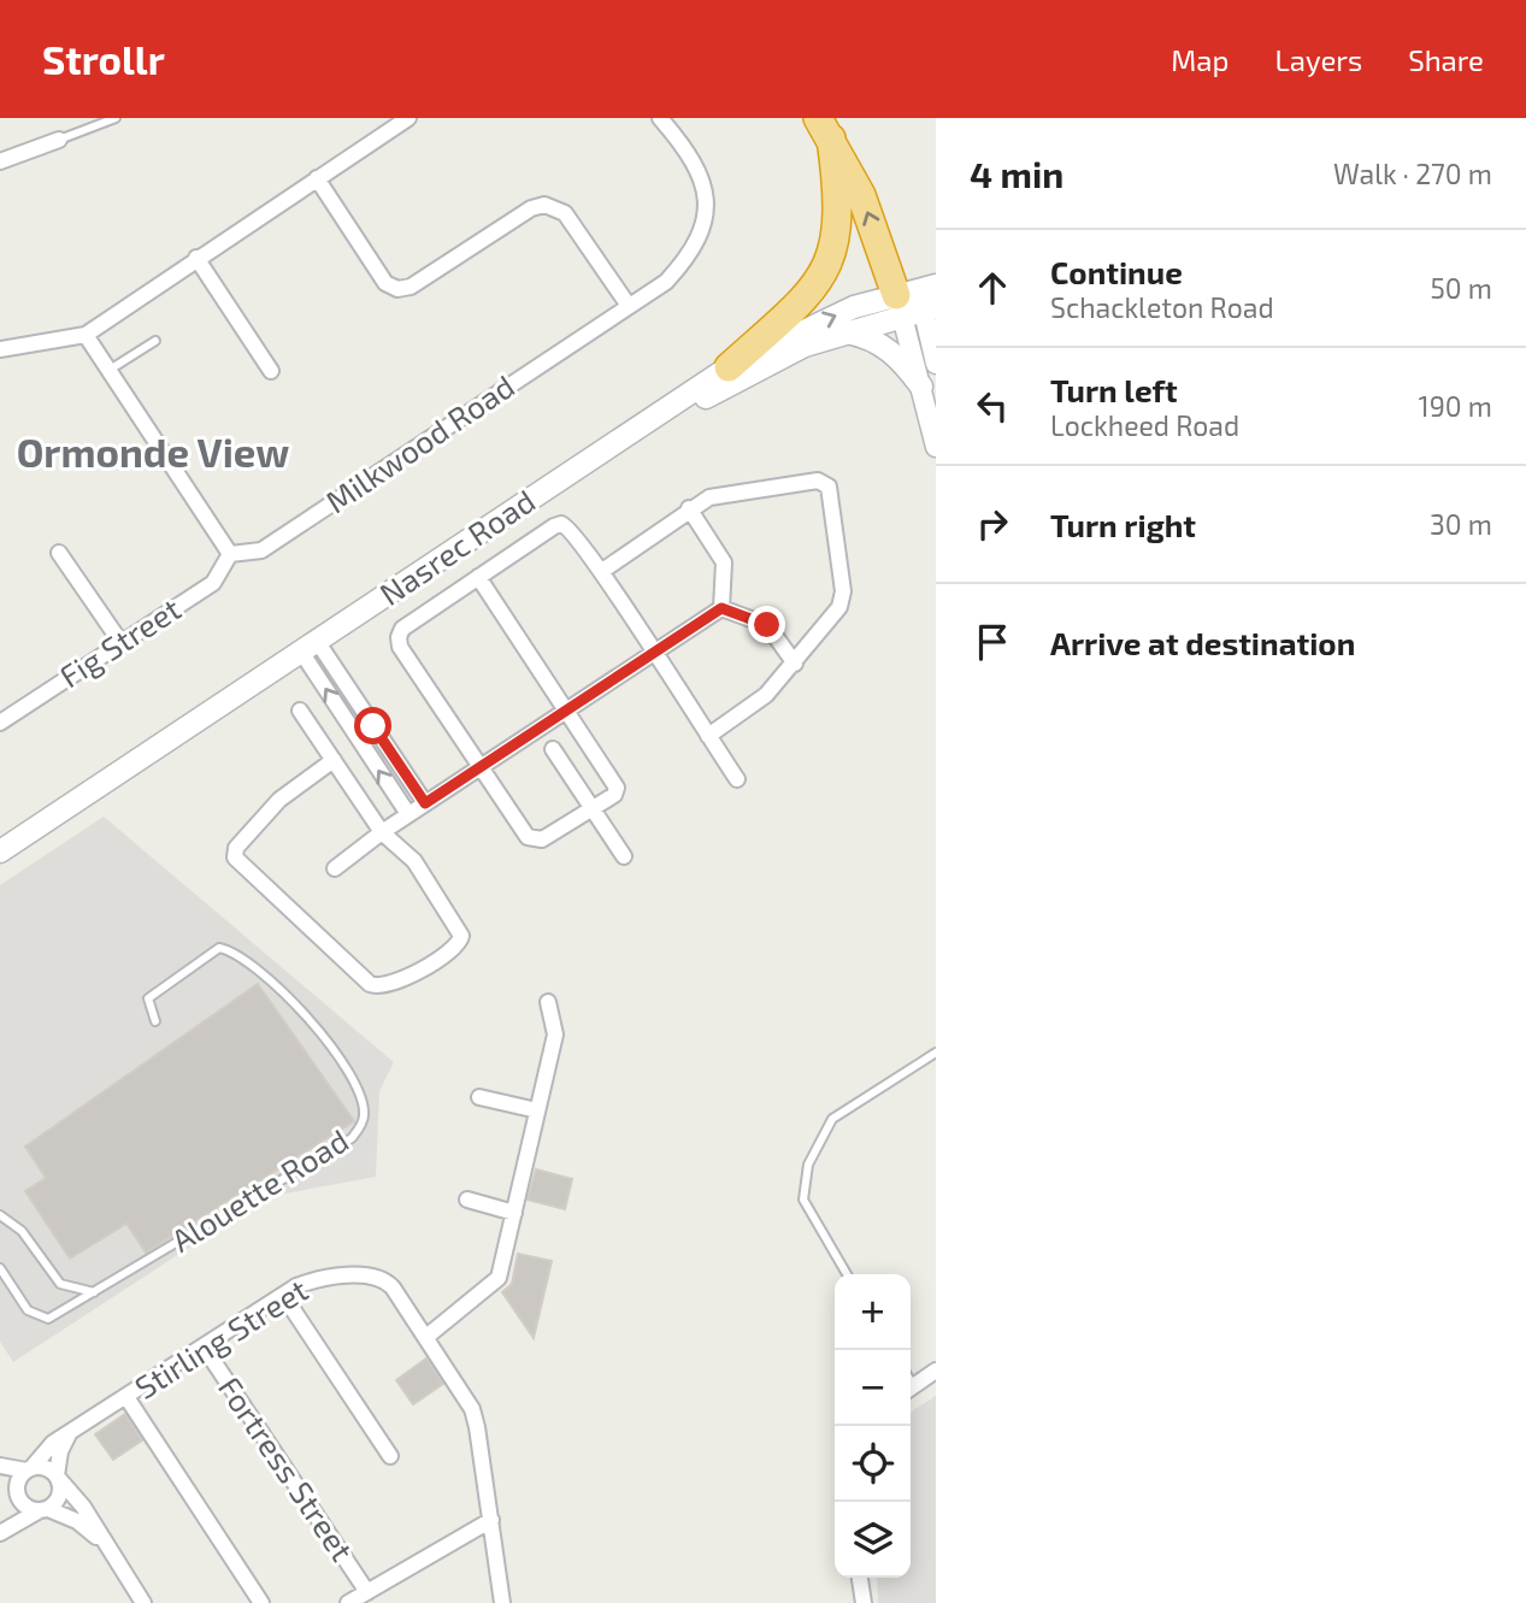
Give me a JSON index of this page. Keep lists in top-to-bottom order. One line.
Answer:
{"streets":{"main road":["Nasrec Road"],"street":["Milkwood Road","Fig Street","Stirling Street","Fortress Street"],"lane":["Alouette Road"]},"crossings":[["Milkwood Road","Fig Street"],["Stirling Street","Fortress Street"]],"districts":["Ormonde View"],"page":{"header":"Strollr","nav":["Map","Layers","Share"],"heading":["4 min","Walk · 270 m"],"list":[["Continue","Schackleton Road","50 m"],["Turn left","Lockheed Road","190 m"],["Turn right","30 m"],"Arrive at destination"],"map_buttons":["+","−"]}}
